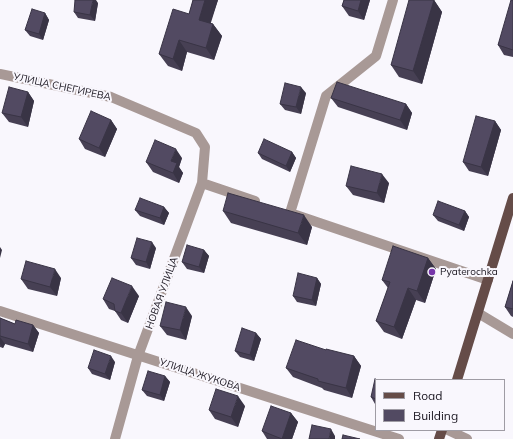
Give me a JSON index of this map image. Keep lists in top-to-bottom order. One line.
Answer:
{"streets":{"street":["УЛИЦА СНЕГИРЕВА","НОВАЯ УЛИЦА","УЛИЦА ЖУКОВА"]},"crossings":[["УЛИЦА СНЕГИРЕВА","НОВАЯ УЛИЦА"],["НОВАЯ УЛИЦА","УЛИЦА ЖУКОВА"]],"places":["Pyaterochka"],"legend":["Road","Building"]}
